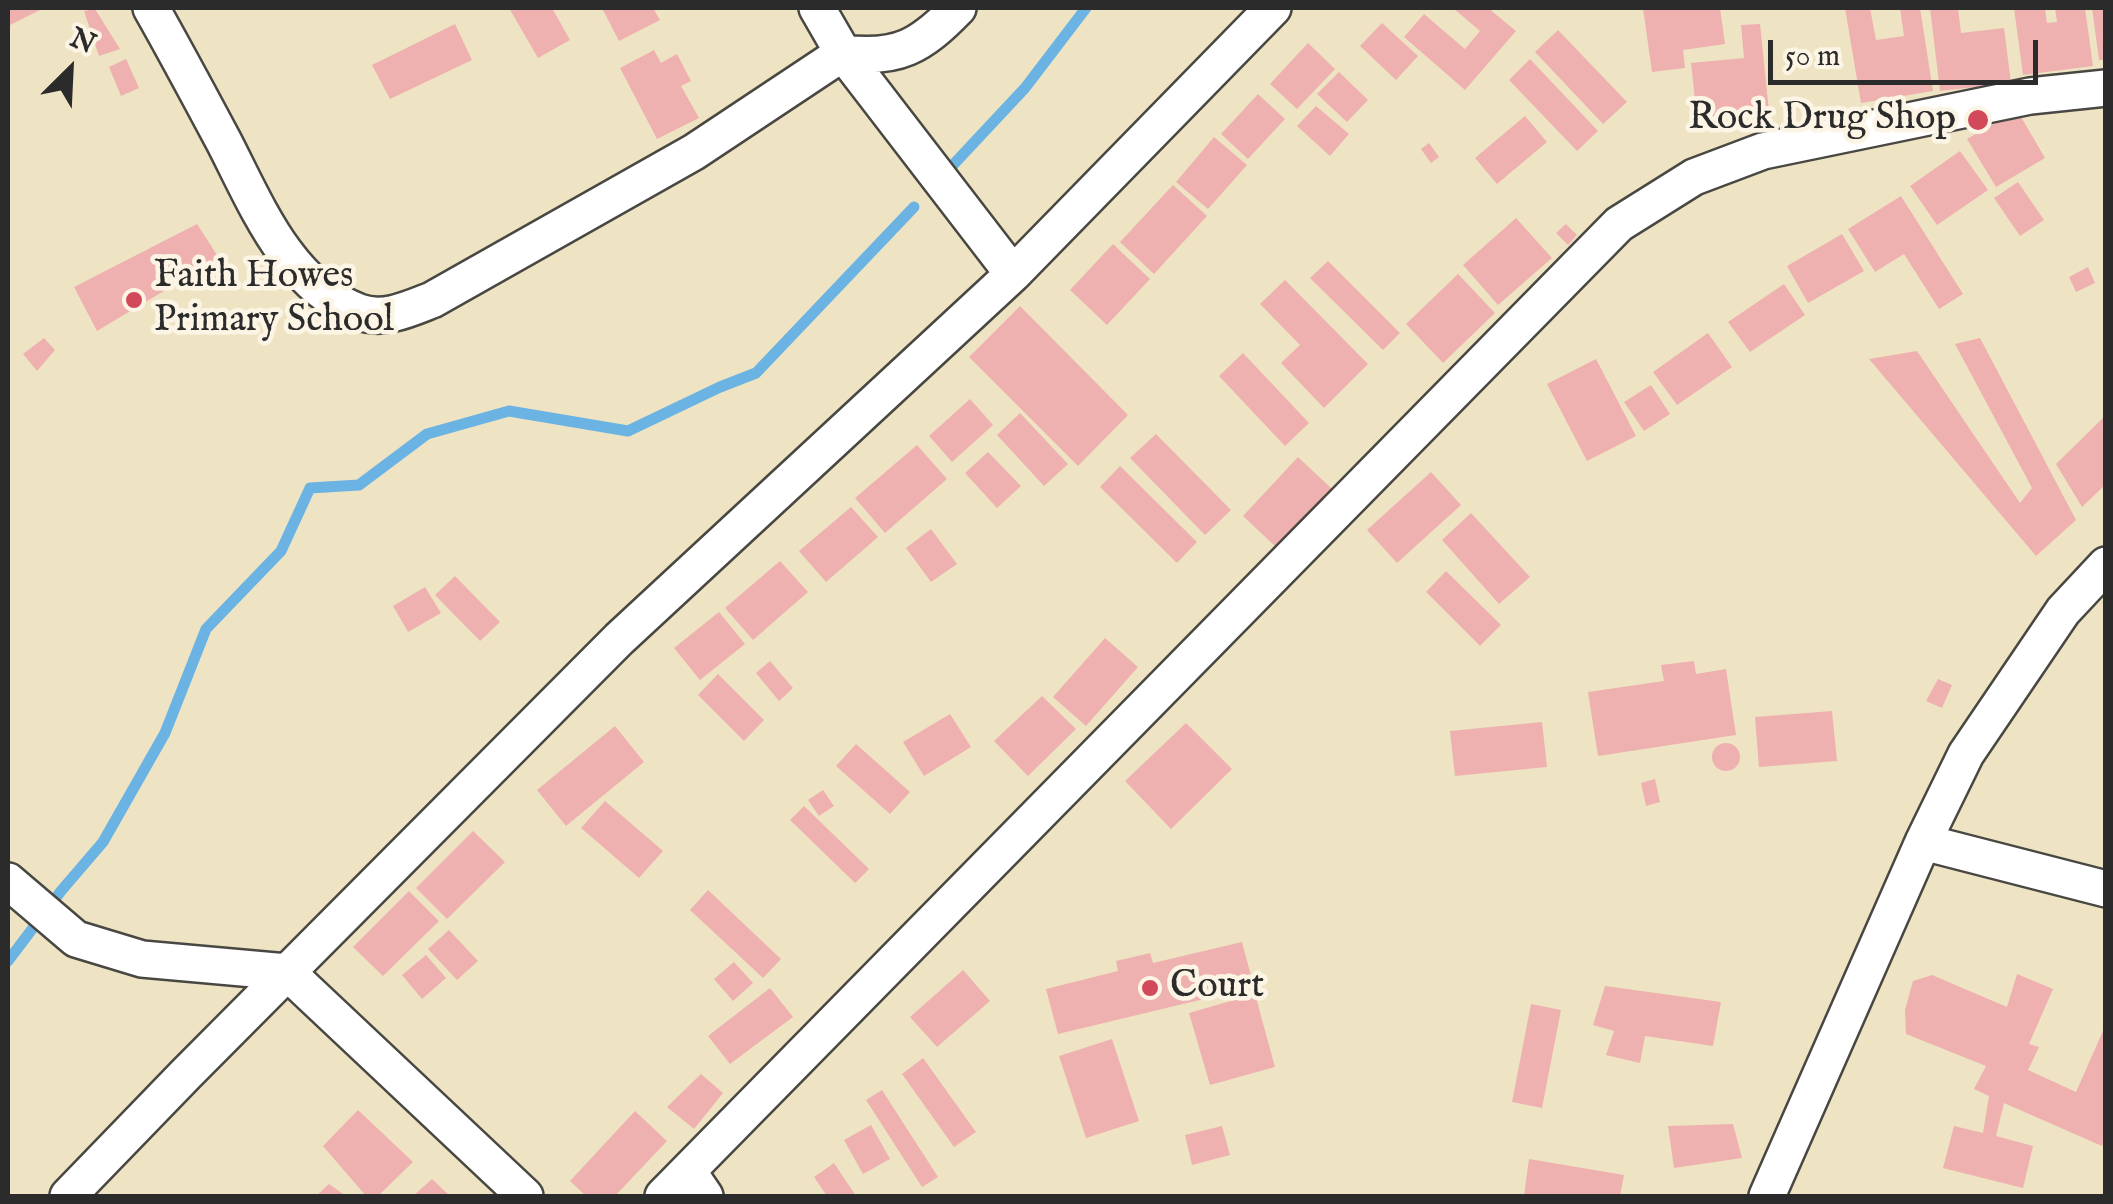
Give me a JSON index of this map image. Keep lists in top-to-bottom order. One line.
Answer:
{"places":["Rock Drug Shop","Faith Howes Primary School","Court"],"scale_bar":"50 m","north":"top right"}
